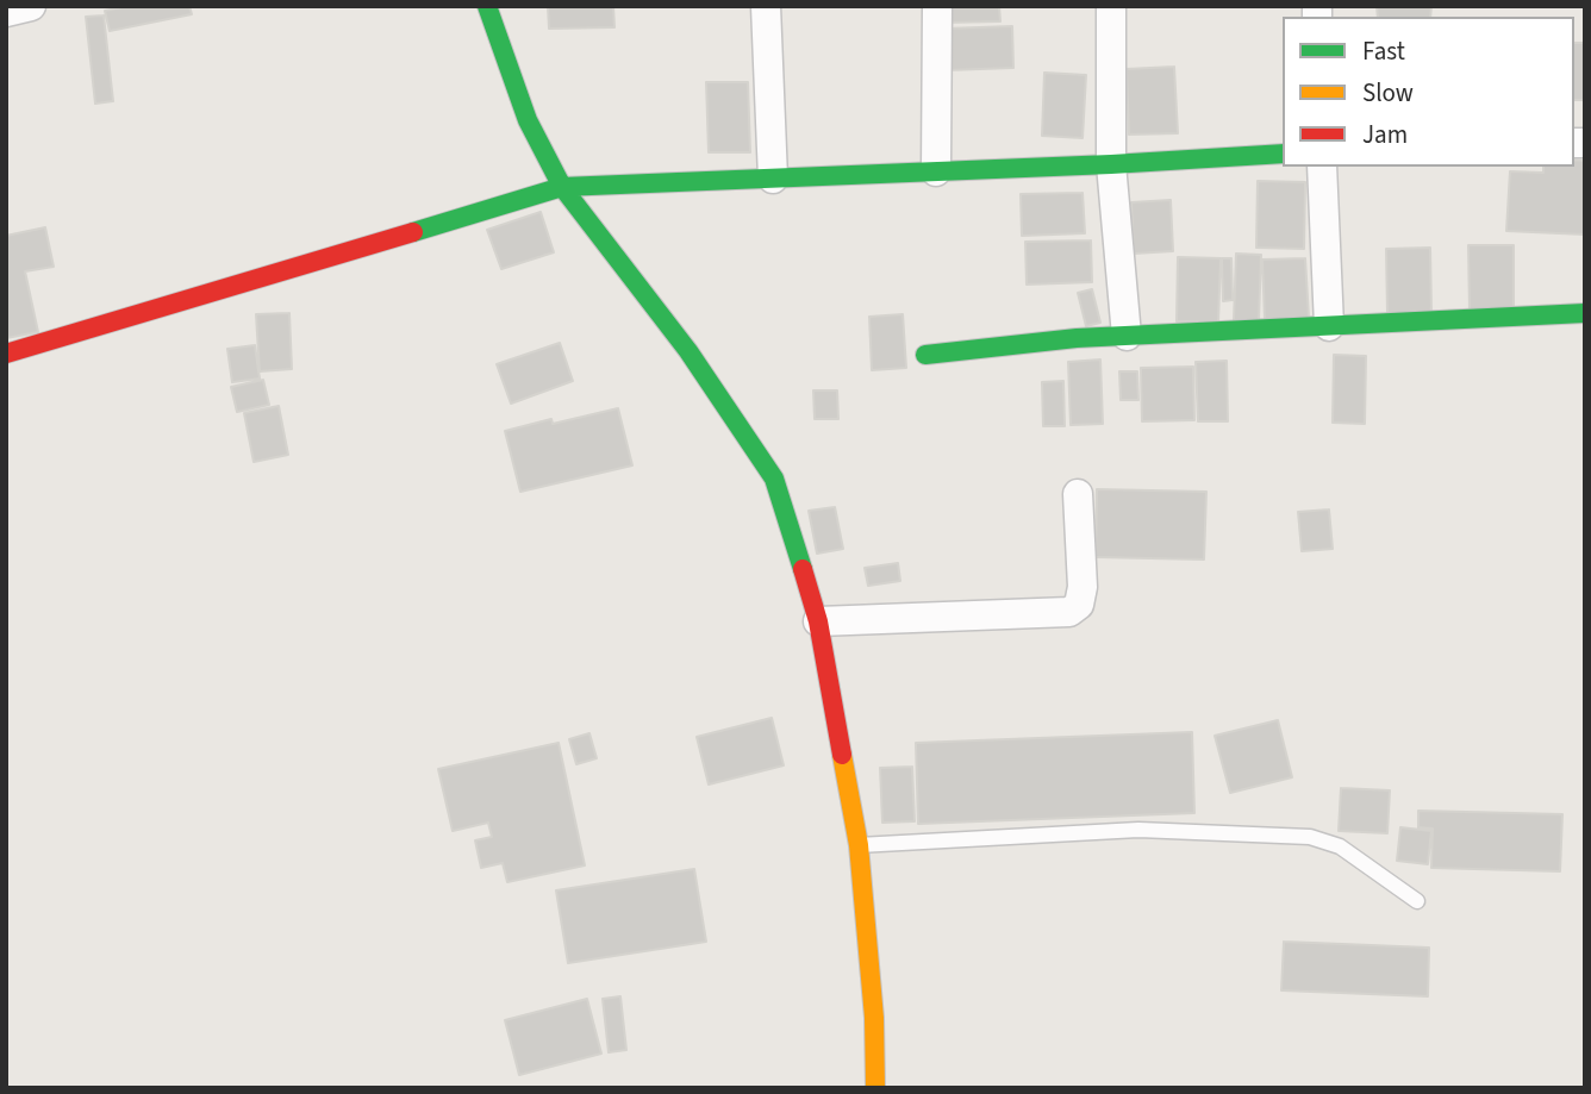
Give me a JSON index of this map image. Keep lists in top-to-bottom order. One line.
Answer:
{"legend":["Fast","Slow","Jam"]}
